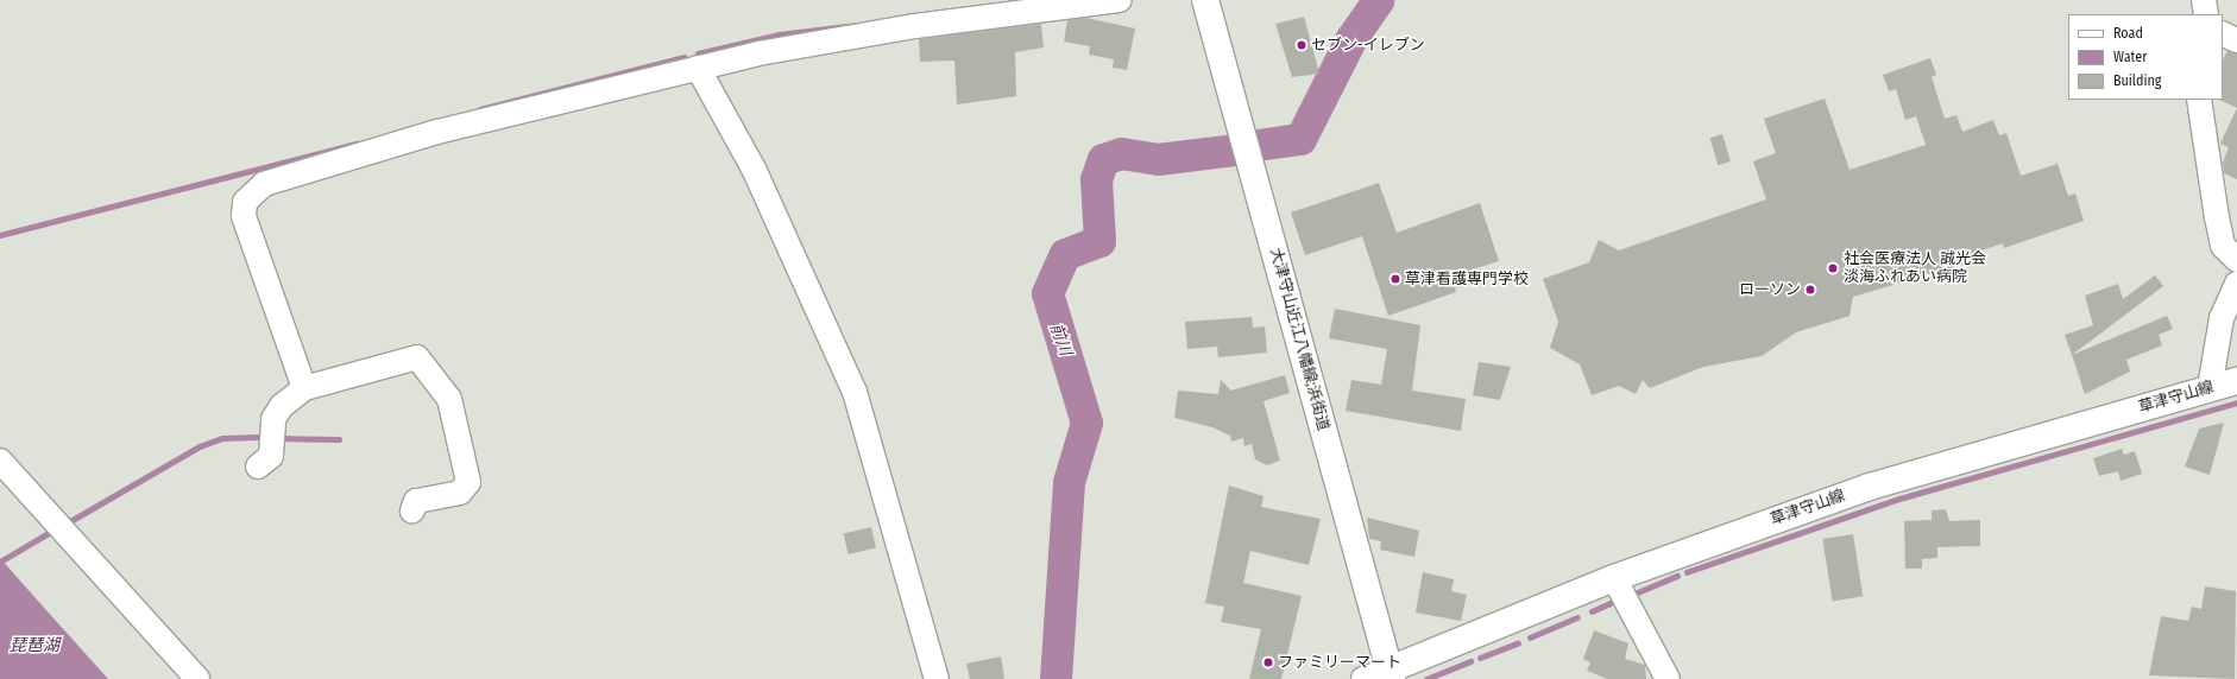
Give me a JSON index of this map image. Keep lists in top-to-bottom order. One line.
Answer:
{"streets":{"main road":["大津守山近江八幡線;浜街道","草津守山線"]},"crossings":[["大津守山近江八幡線;浜街道","草津守山線"]],"water":["前川","琵琶湖"],"places":["セブン-イレブン","社会医療法人 誠光会 淡海ふれあい病院","草津看護専門学校","ローソン","ファミリーマート"],"legend":["Road","Water","Building"]}
